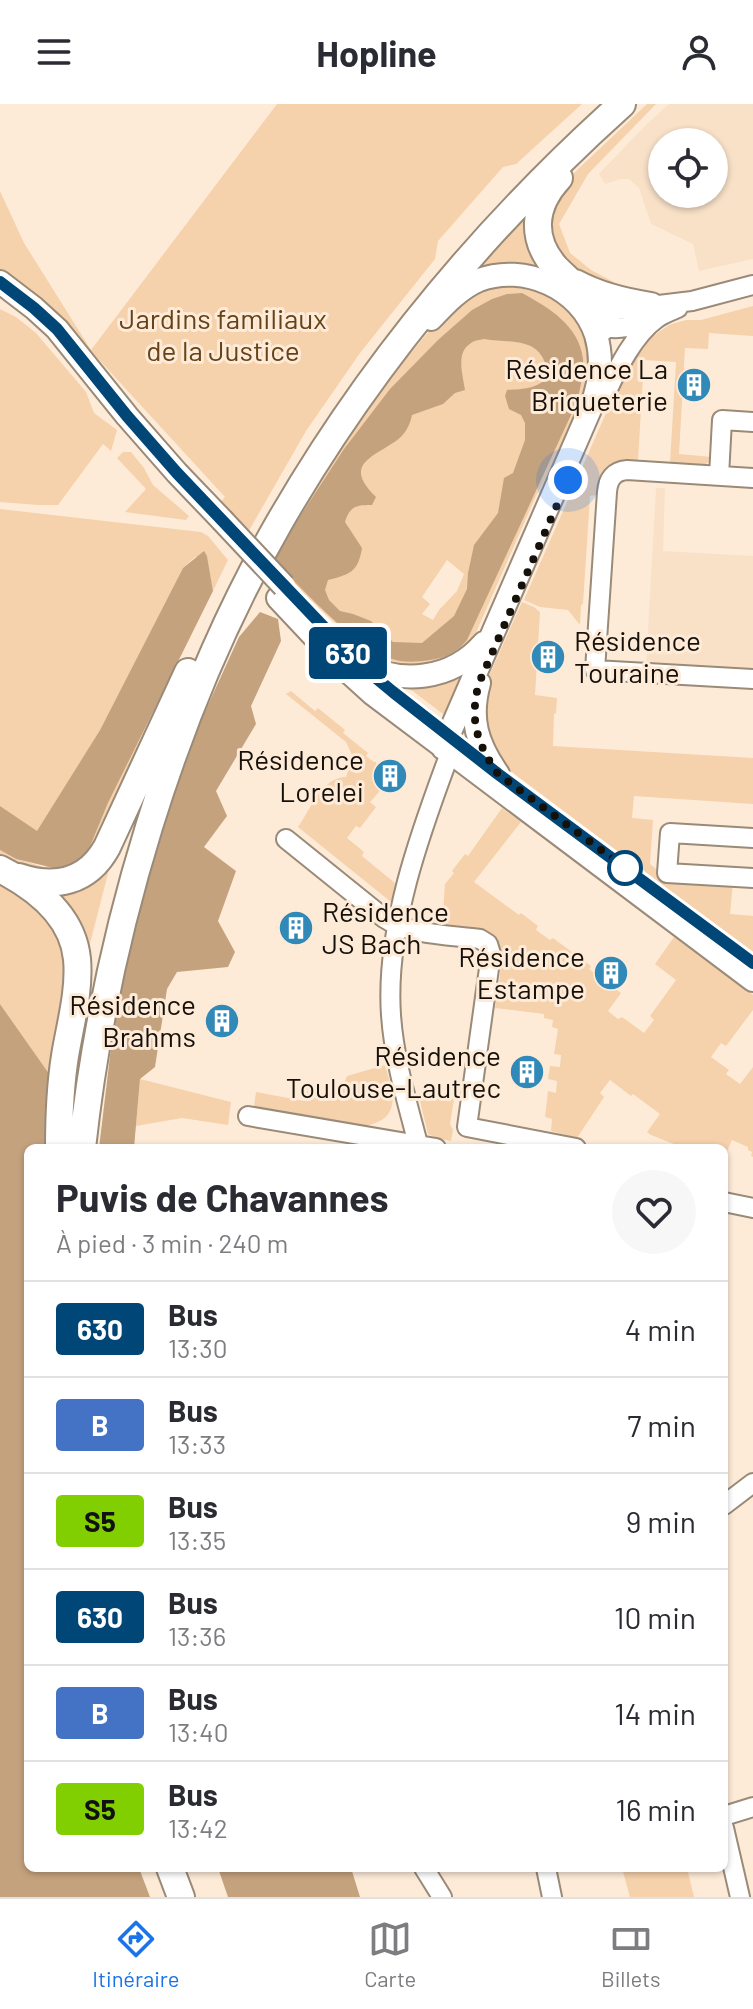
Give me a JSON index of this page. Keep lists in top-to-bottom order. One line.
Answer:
{"parks":["Jardins familiaux de la Justice"],"places":{"building":["Résidence La Briqueterie","Résidence Touraine","Résidence Lorelei","Résidence JS Bach","Résidence Estampe","Résidence Brahms","Résidence Toulouse-Lautrec"]},"lines":["bus line 630"],"page":{"header":"Hopline","on_map":"630","heading":["Puvis de Chavannes","À pied · 3 min · 240 m"],"list":[{"mark":"630","name":"Bus","note":"13:30","value":"4 min"},{"mark":"B","name":"Bus","note":"13:33","value":"7 min"},{"mark":"S5","name":"Bus","note":"13:35","value":"9 min"},{"mark":"630","name":"Bus","note":"13:36","value":"10 min"},{"mark":"B","name":"Bus","note":"13:40","value":"14 min"},{"mark":"S5","name":"Bus","note":"13:42","value":"16 min"}],"tabs":["Itinéraire","Carte","Billets"]}}
